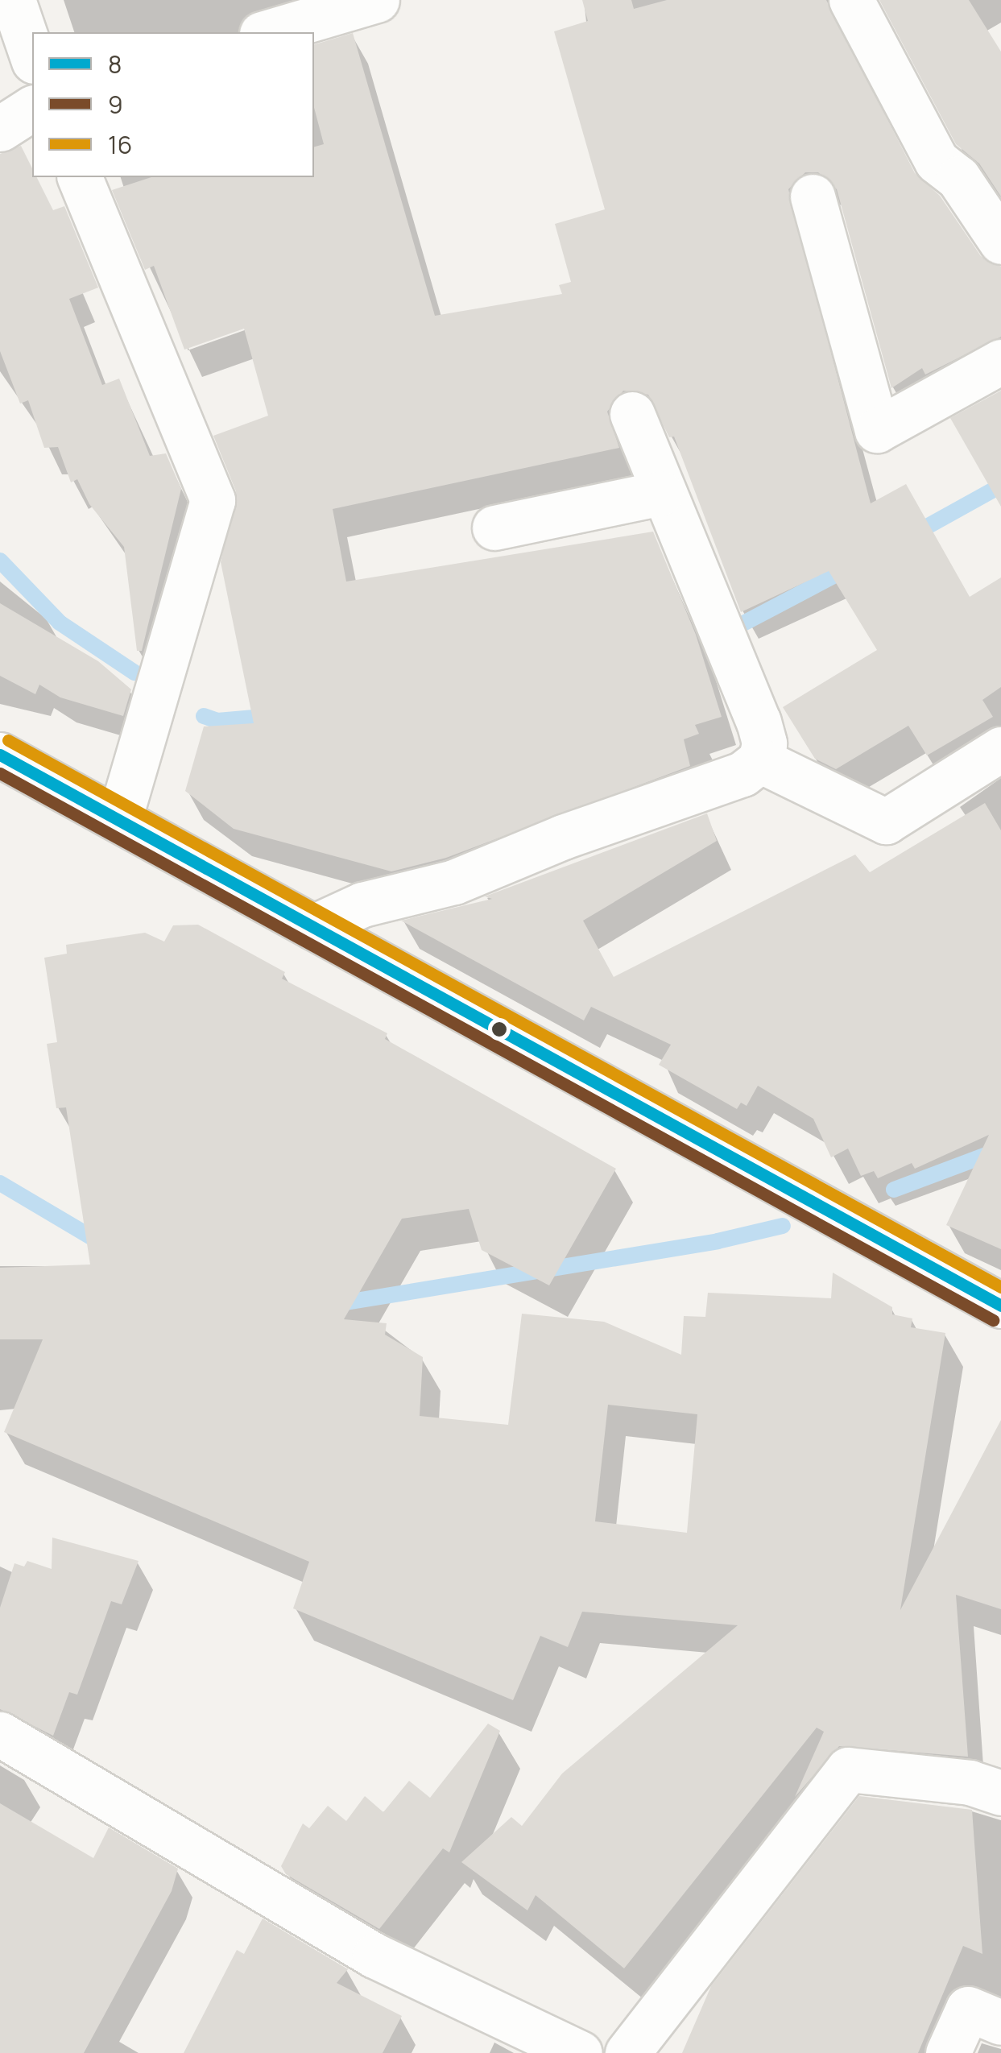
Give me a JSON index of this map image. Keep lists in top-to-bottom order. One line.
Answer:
{"lines":["transit line 16","transit line 8","transit line 9"],"legend":["8","9","16"]}
